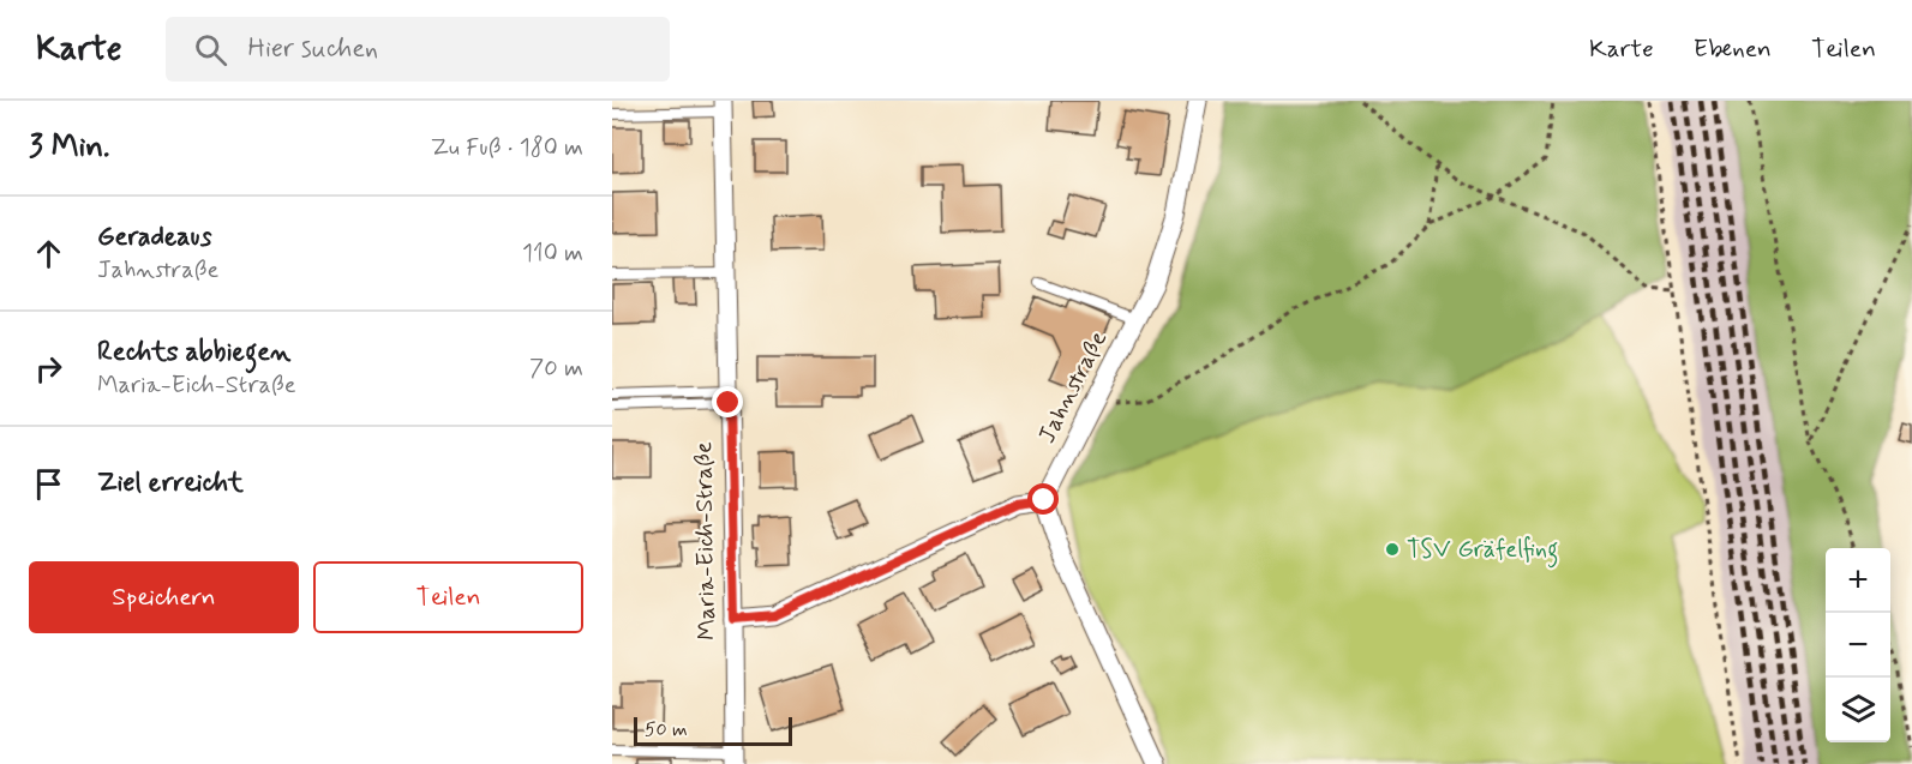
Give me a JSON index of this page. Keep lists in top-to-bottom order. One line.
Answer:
{"streets":{"street":["Jahnstraße","Maria-Eich-Straße"]},"places":["TSV Gräfelfing"],"scale_bar":"50 m","page":{"header":"Karte","search":"Hier suchen","nav":["Karte","Ebenen","Teilen"],"heading":["3 Min.","Zu Fuß · 180 m"],"list":[["Geradeaus","Jahnstraße","110 m"],["Rechts abbiegen","Maria-Eich-Straße","70 m"],"Ziel erreicht"],"buttons":["Speichern","Teilen"],"map_buttons":["+","−"],"scale":"50 m"}}
